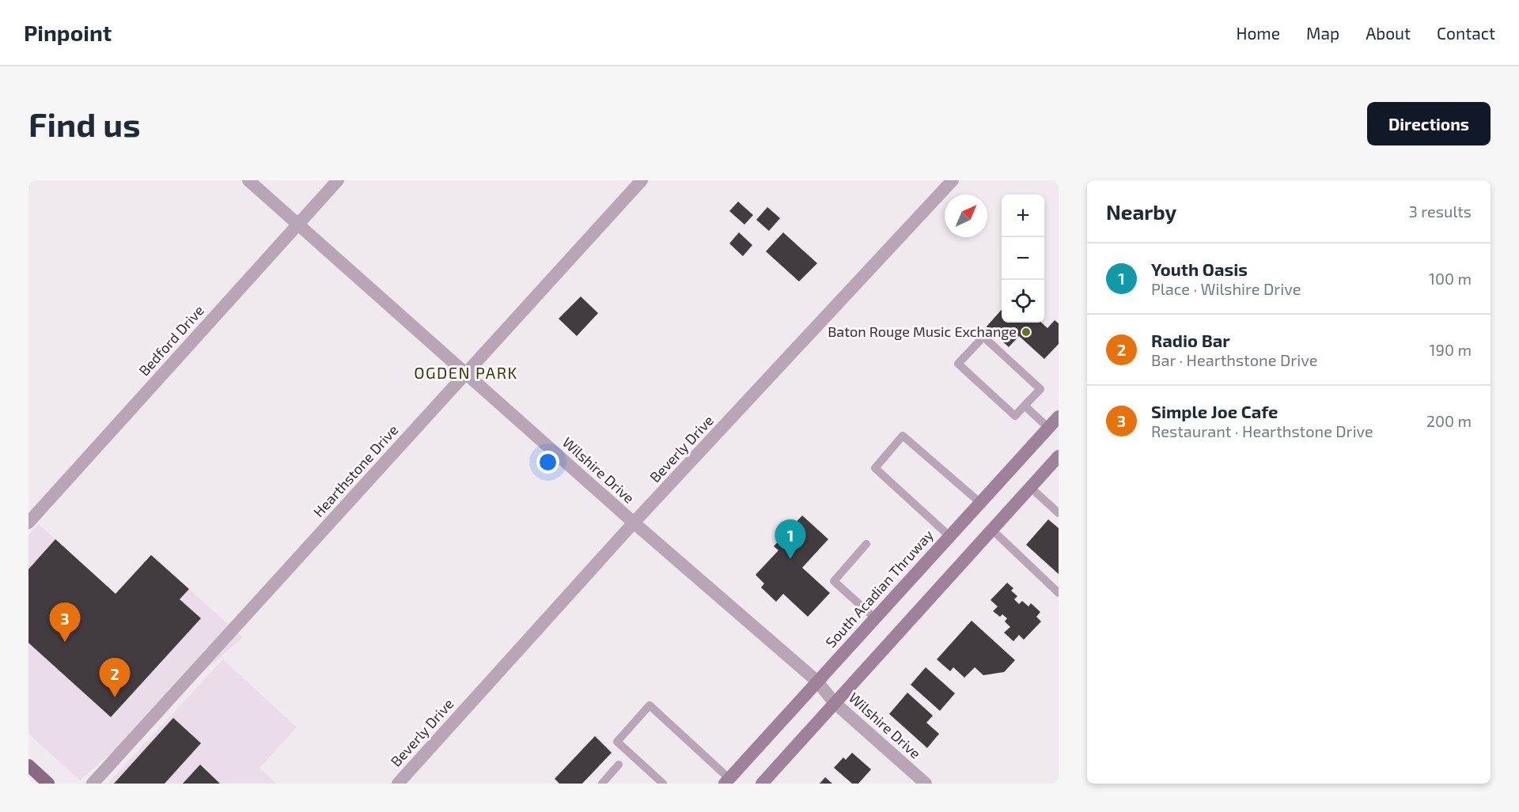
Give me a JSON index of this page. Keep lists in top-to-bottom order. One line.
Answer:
{"streets":{"main road":["South Acadian Thruway"],"street":["Bedford Drive","Beverly Drive","Wilshire Drive","Hearthstone Drive"]},"crossings":[["Bedford Drive","Wilshire Drive"],["Beverly Drive","Wilshire Drive"],["Wilshire Drive","Hearthstone Drive"],["Wilshire Drive","South Acadian Thruway"]],"districts":["OGDEN PARK"],"places":["Baton Rouge Music Exchange"],"north":"top right","page":{"header":"Pinpoint","nav":["Home","Map","About","Contact"],"buttons":"Directions","title":"Find us","heading":["Nearby","3 results"],"map_buttons":["+","−"],"list":[{"mark":"1","name":"Youth Oasis","note":"Place · Wilshire Drive","value":"100 m"},{"mark":"2","name":"Radio Bar","note":"Bar · Hearthstone Drive","value":"190 m"},{"mark":"3","name":"Simple Joe Cafe","note":"Restaurant · Hearthstone Drive","value":"200 m"}],"pins":["1","3","2"]}}
